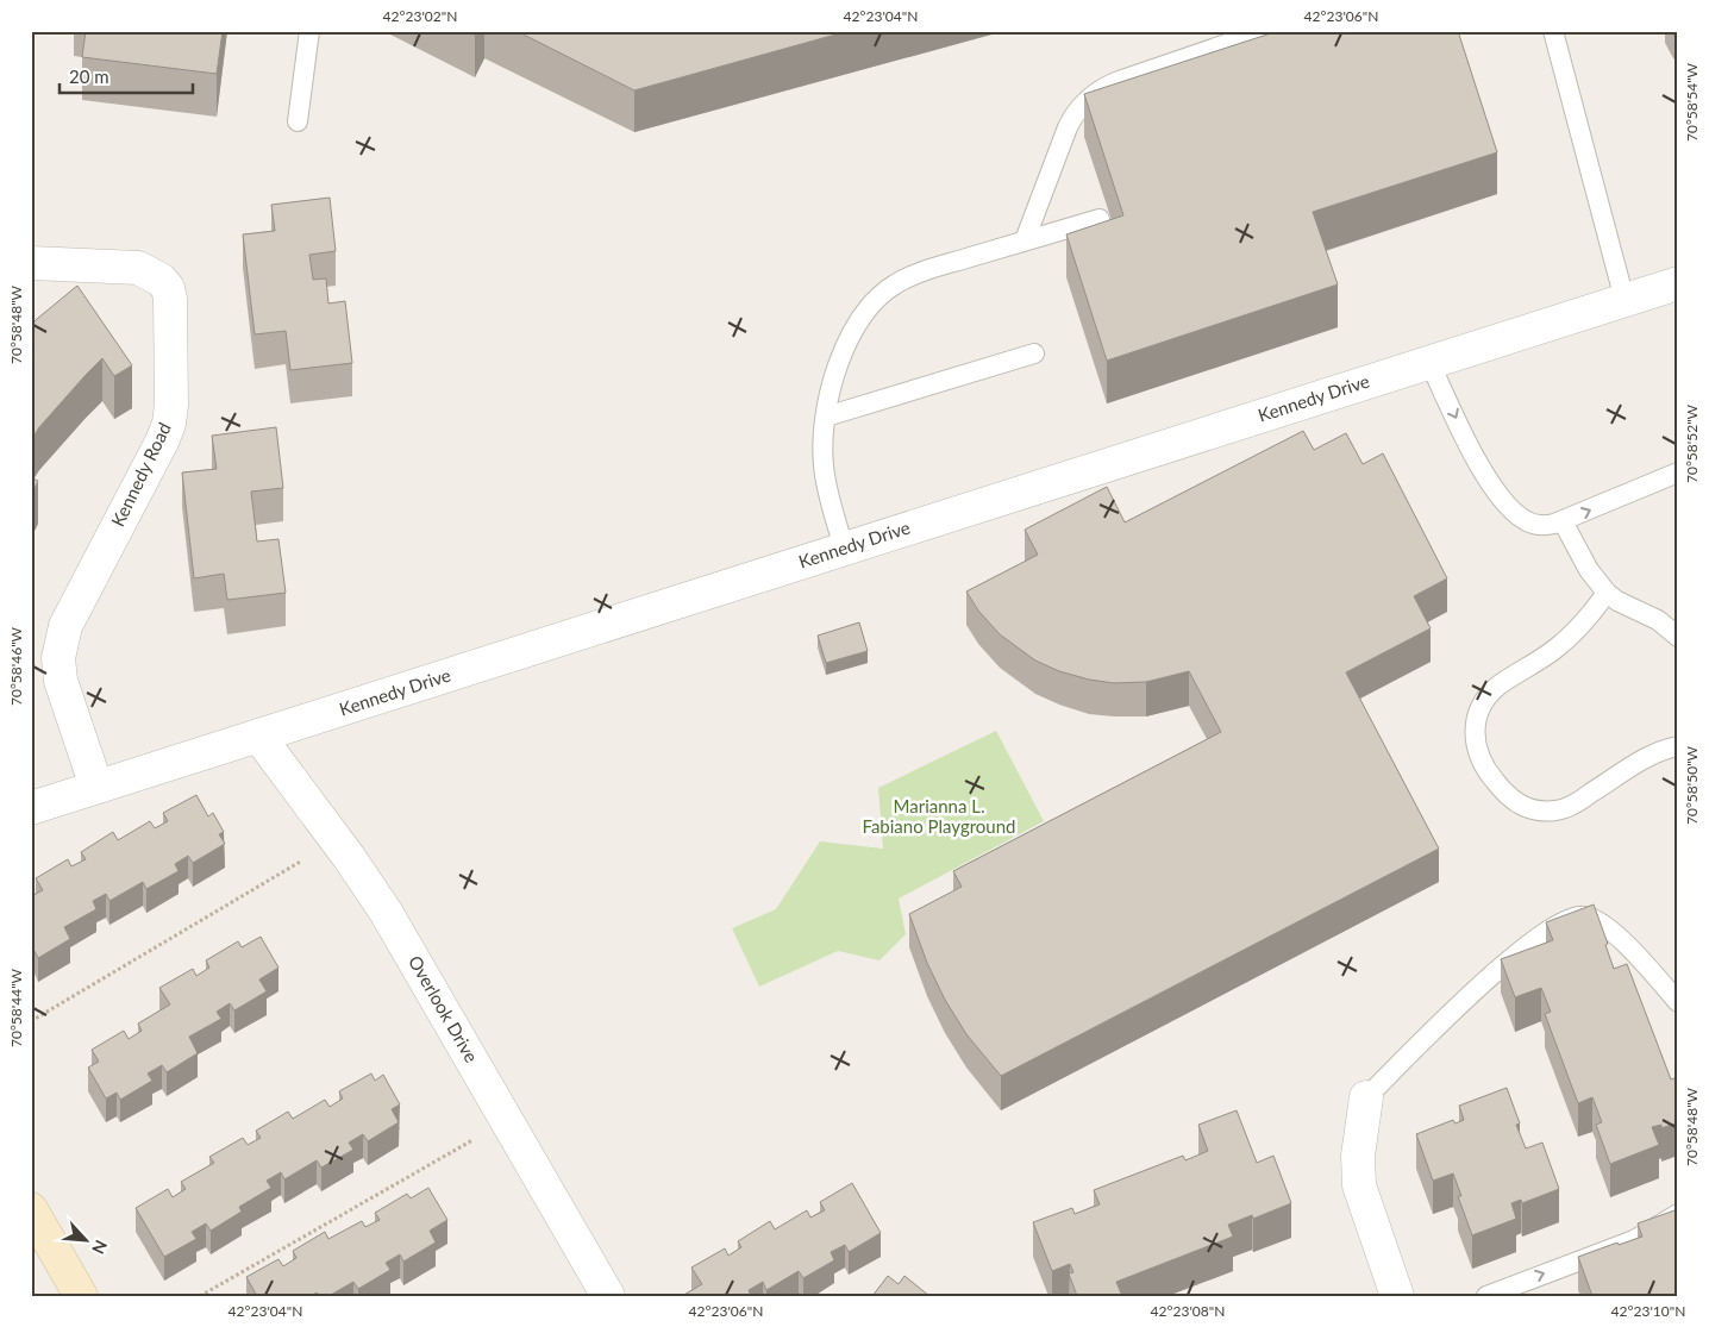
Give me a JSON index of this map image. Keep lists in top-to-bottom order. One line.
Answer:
{"streets":{"street":["Kennedy Drive","Kennedy Road","Overlook Drive"]},"crossings":[["Kennedy Drive","Kennedy Road"],["Kennedy Drive","Overlook Drive"]],"parks":["Marianna L. Fabiano Playground"],"scale_bar":"20 m","north":"bottom right","coordinates":["42°23'02\"N","42°23'04\"N","42°23'06\"N","70°58'54\"W","70°58'48\"W","70°58'52\"W","70°58'46\"W","70°58'50\"W","70°58'44\"W","42°23'08\"N","42°23'10\"N"]}
